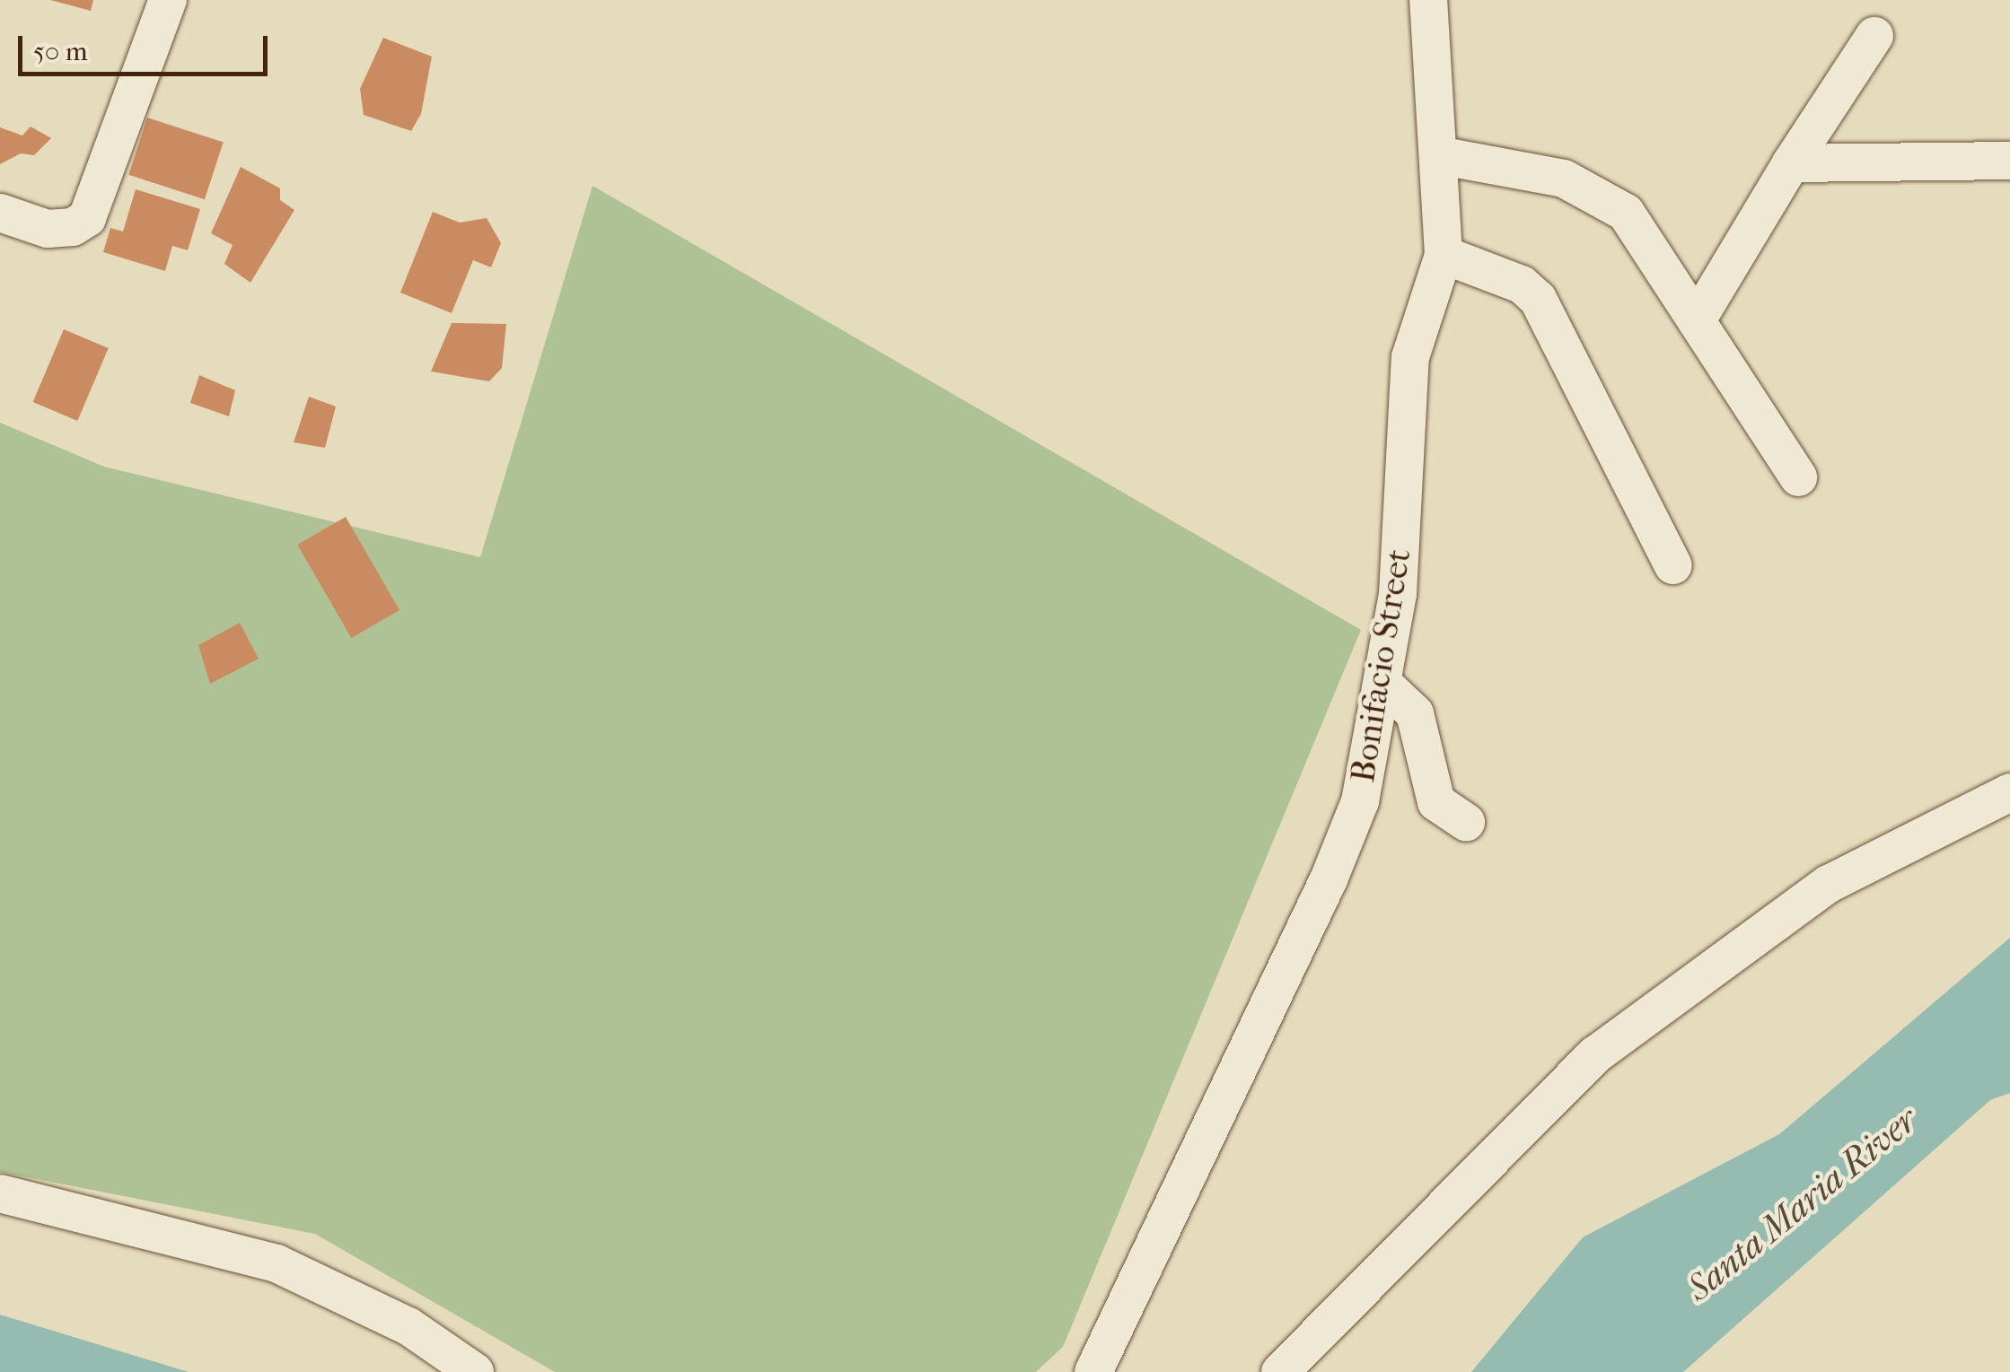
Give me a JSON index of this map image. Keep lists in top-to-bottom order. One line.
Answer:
{"streets":{"street":["Bonifacio Street"]},"water":["Santa Maria River"],"scale_bar":"50 m"}
